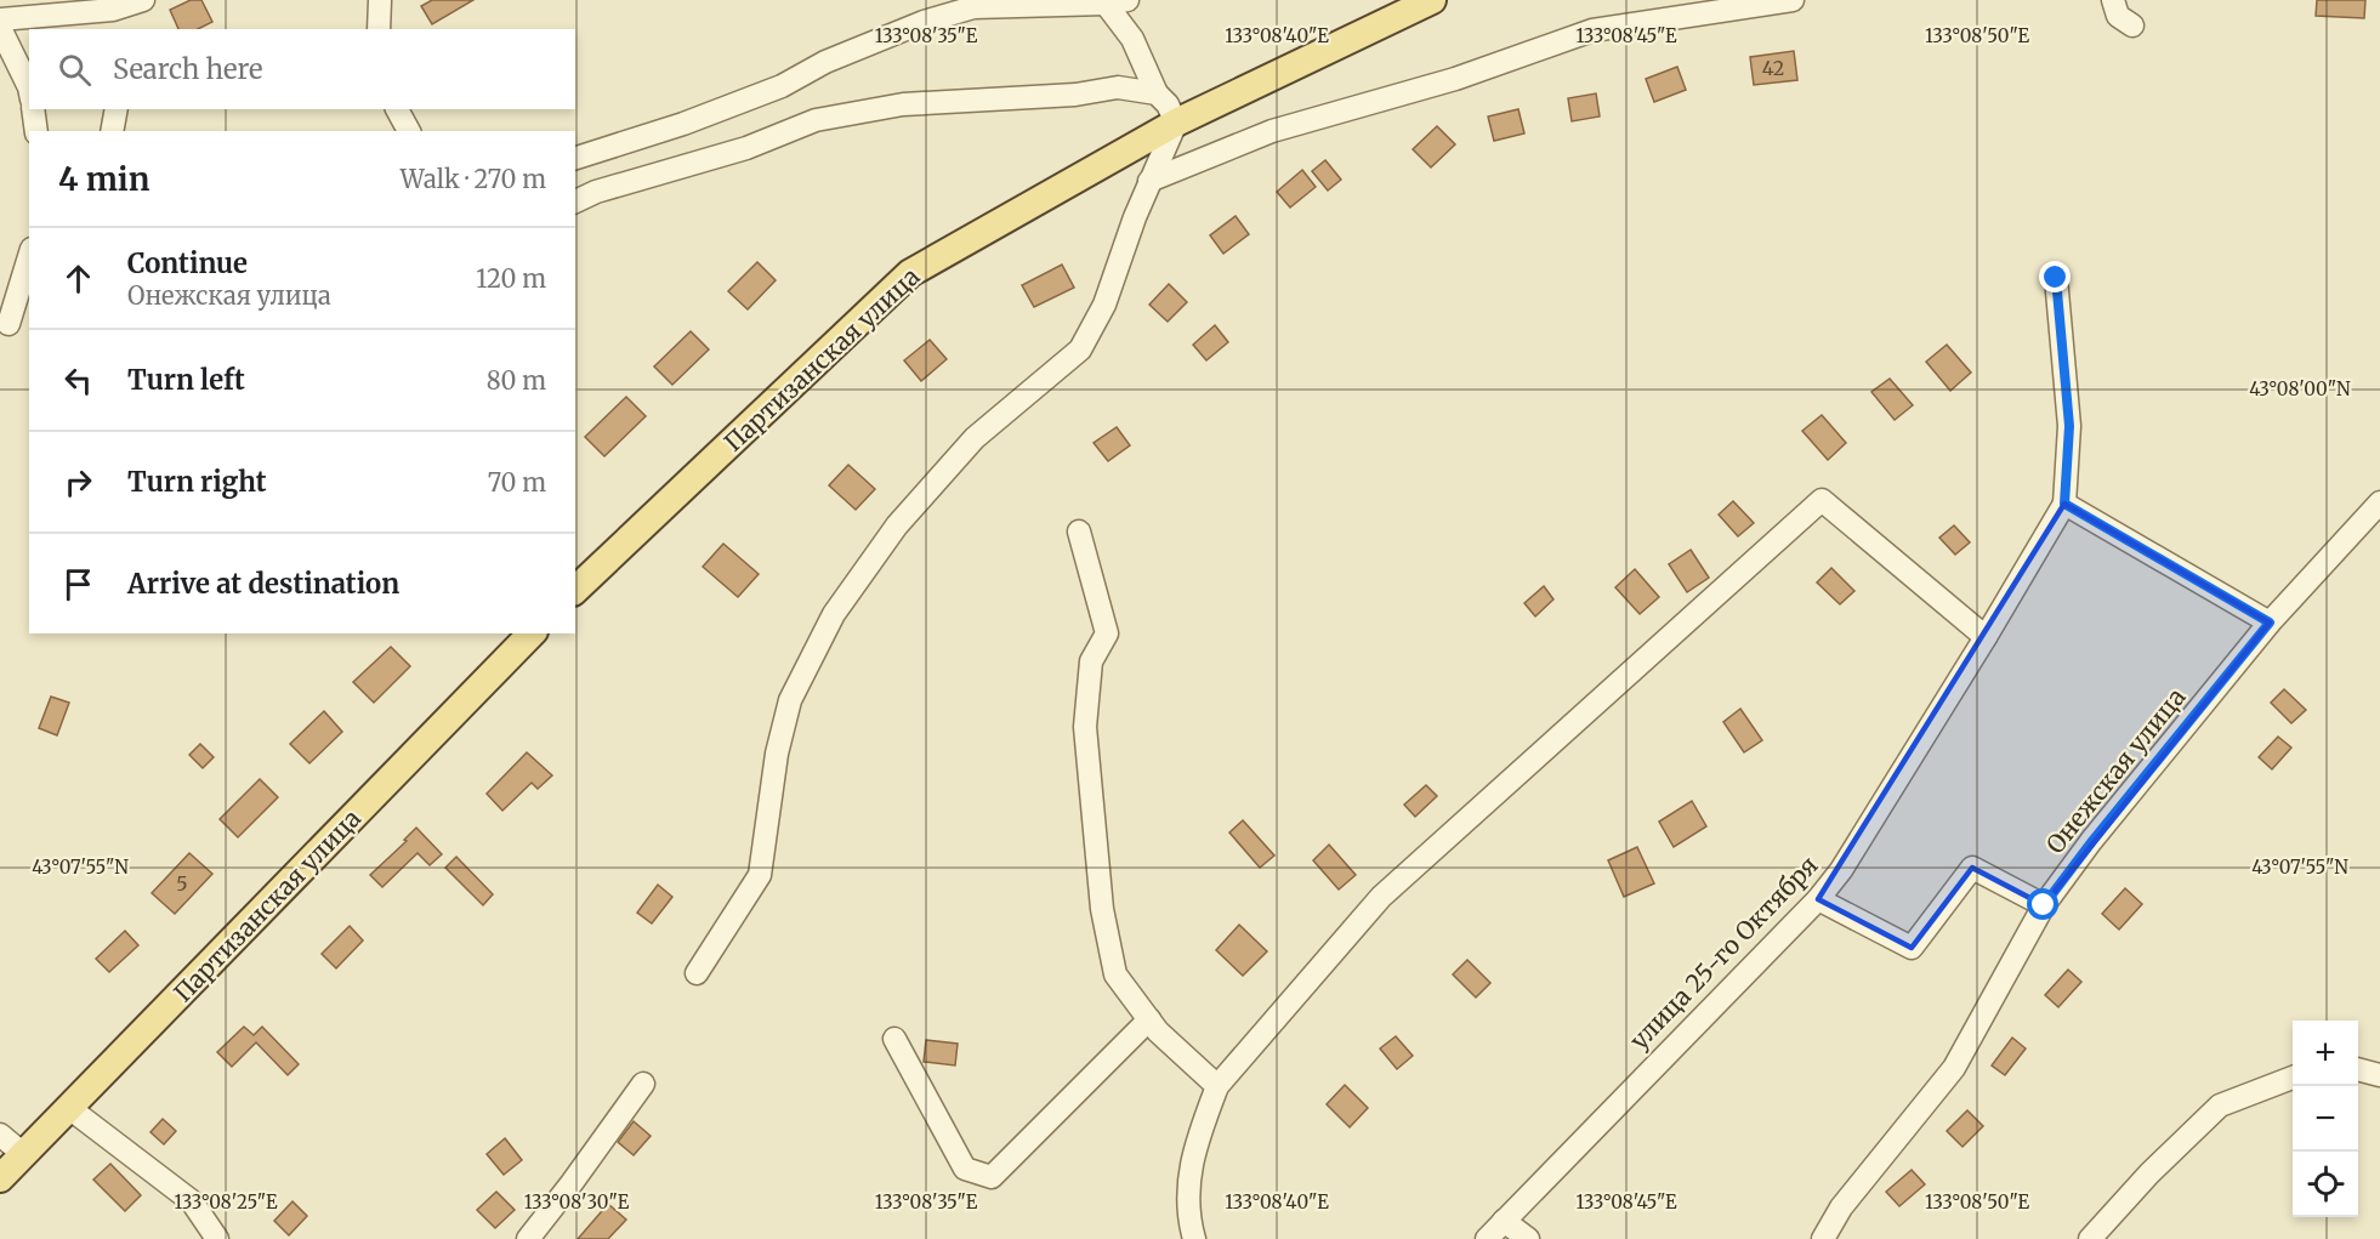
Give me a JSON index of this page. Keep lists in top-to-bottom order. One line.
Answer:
{"streets":{"main road":["Партизанская улица"],"street":["Онежская улица","улица 25-го Октября"]},"house_numbers":["42","5"],"page":{"search":"Search here","heading":["4 min","Walk · 270 m"],"list":[["Continue","Онежская улица","120 m"],["Turn left","80 m"],["Turn right","70 m"],"Arrive at destination"],"map_buttons":["+","−"]},"coordinates":["133°08'35\"E","133°08'40\"E","133°08'45\"E","133°08'50\"E","43°08'00\"N","43°07'55\"N","133°08'25\"E","133°08'30\"E"]}
